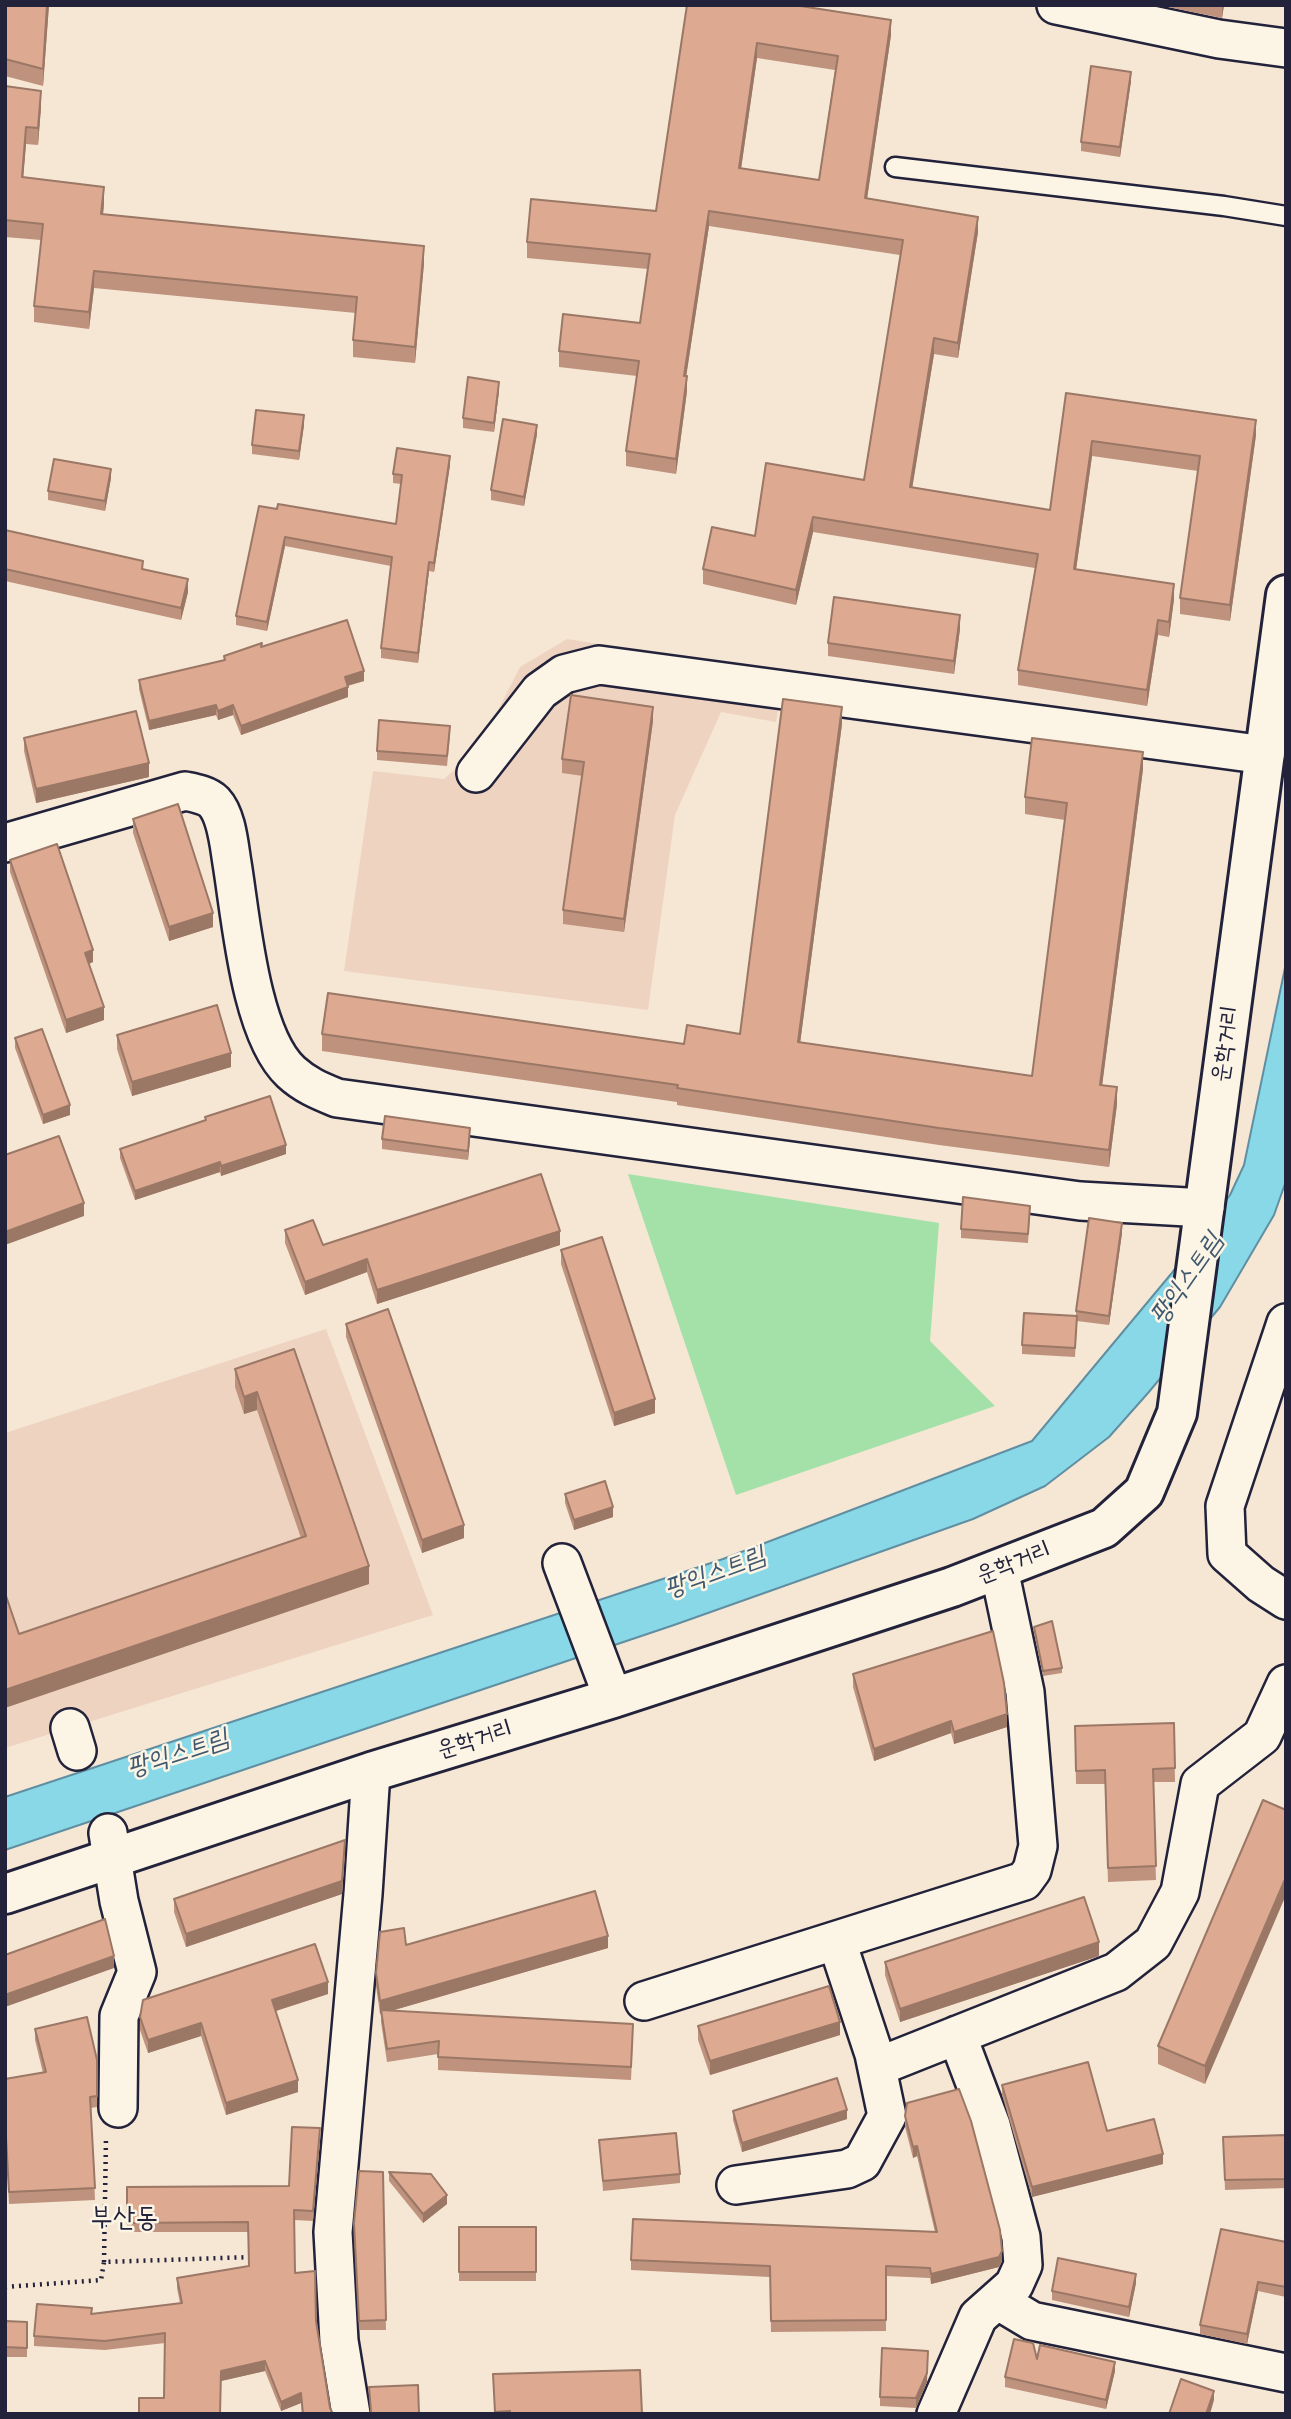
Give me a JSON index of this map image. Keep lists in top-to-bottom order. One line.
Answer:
{"streets":{"main road":["운학거리"]},"districts":["부산동"],"water":["팡익스트림"]}
